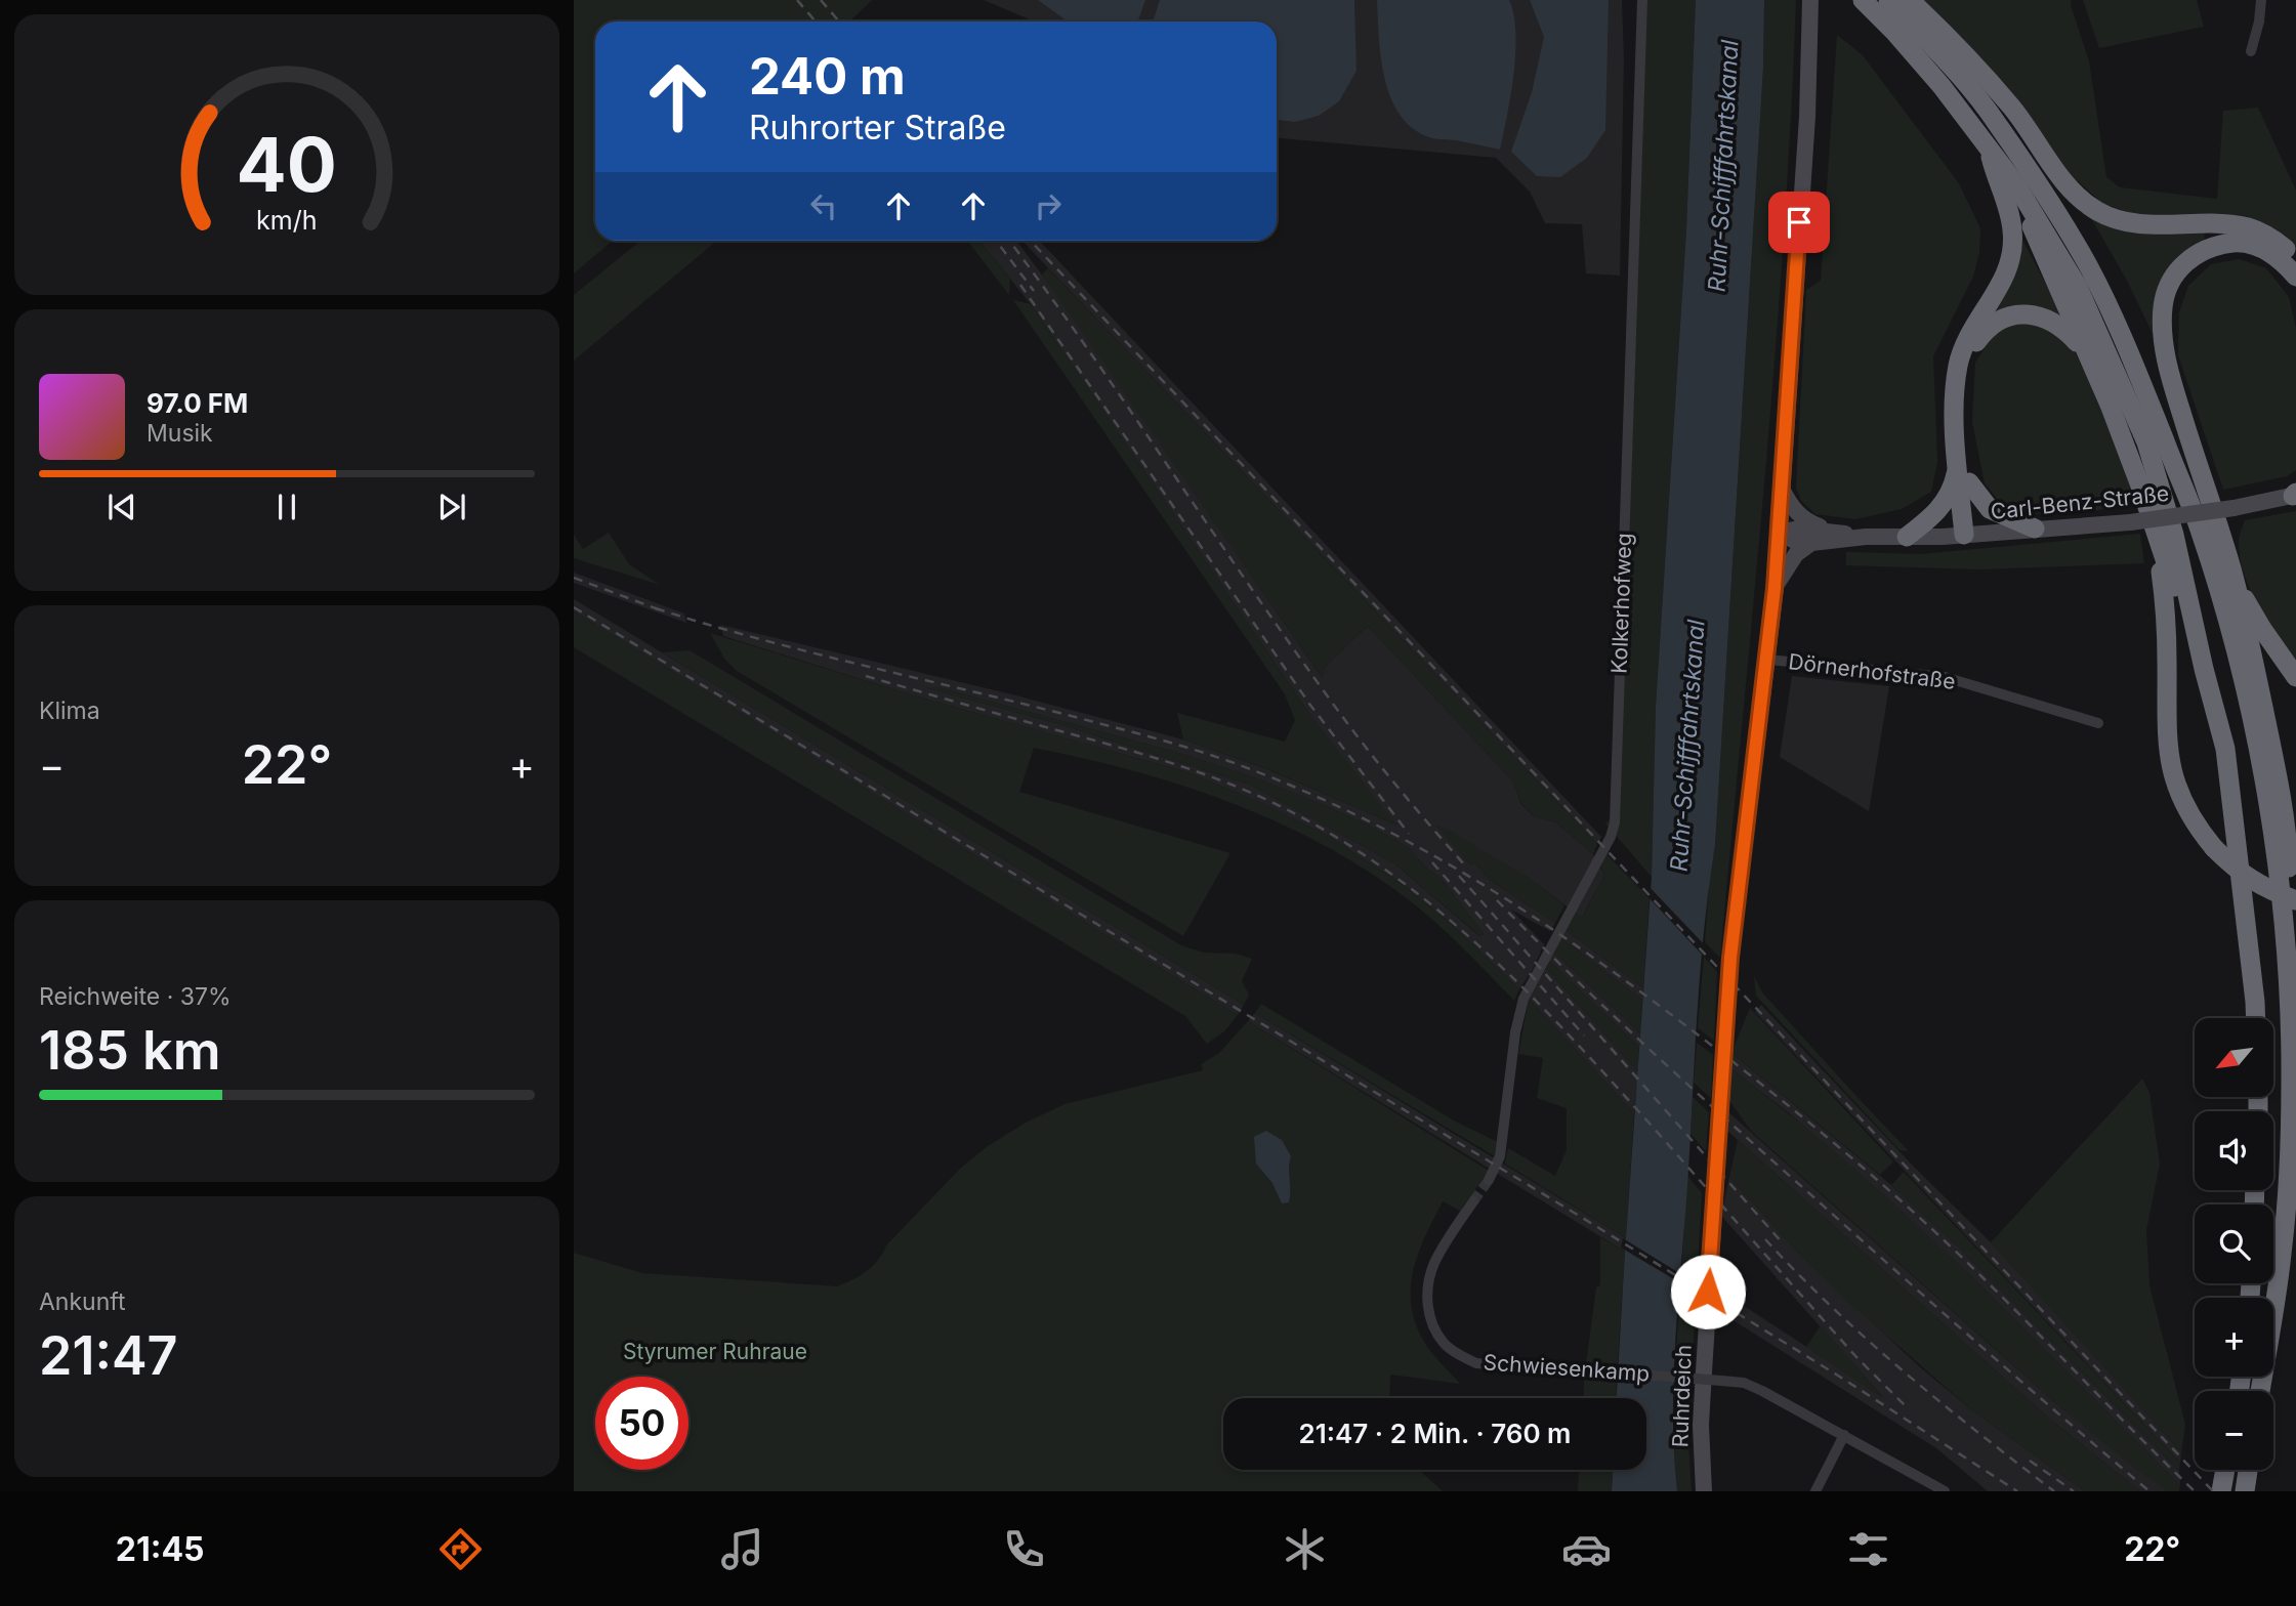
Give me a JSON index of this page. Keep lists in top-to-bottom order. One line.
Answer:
{"streets":{"main road":["Carl-Benz-Straße","Ruhrdeich"],"street":["Kolkerhofweg","Dörnerhofstraße","Schwiesenkamp"]},"crossings":[["Carl-Benz-Straße","Ruhrdeich"],["Dörnerhofstraße","Ruhrdeich"]],"water":["Ruhr-Schifffahrtskanal"],"parks":["Styrumer Ruhraue"],"north":"bottom left","page":{"turn":["240 m","Ruhrorter Straße"],"song":["97.0 FM","Musik"],"tile":["Klima",["Reichweite · 37%","185 km"],["Ankunft","21:47"]],"heat":["−","22°","+"],"map_buttons":["+","−"],"limit":"50","trip":"21:47 · 2 Min. · 760 m","tabs":["21:45","22°"],"gauge":["40","km/h"]}}
